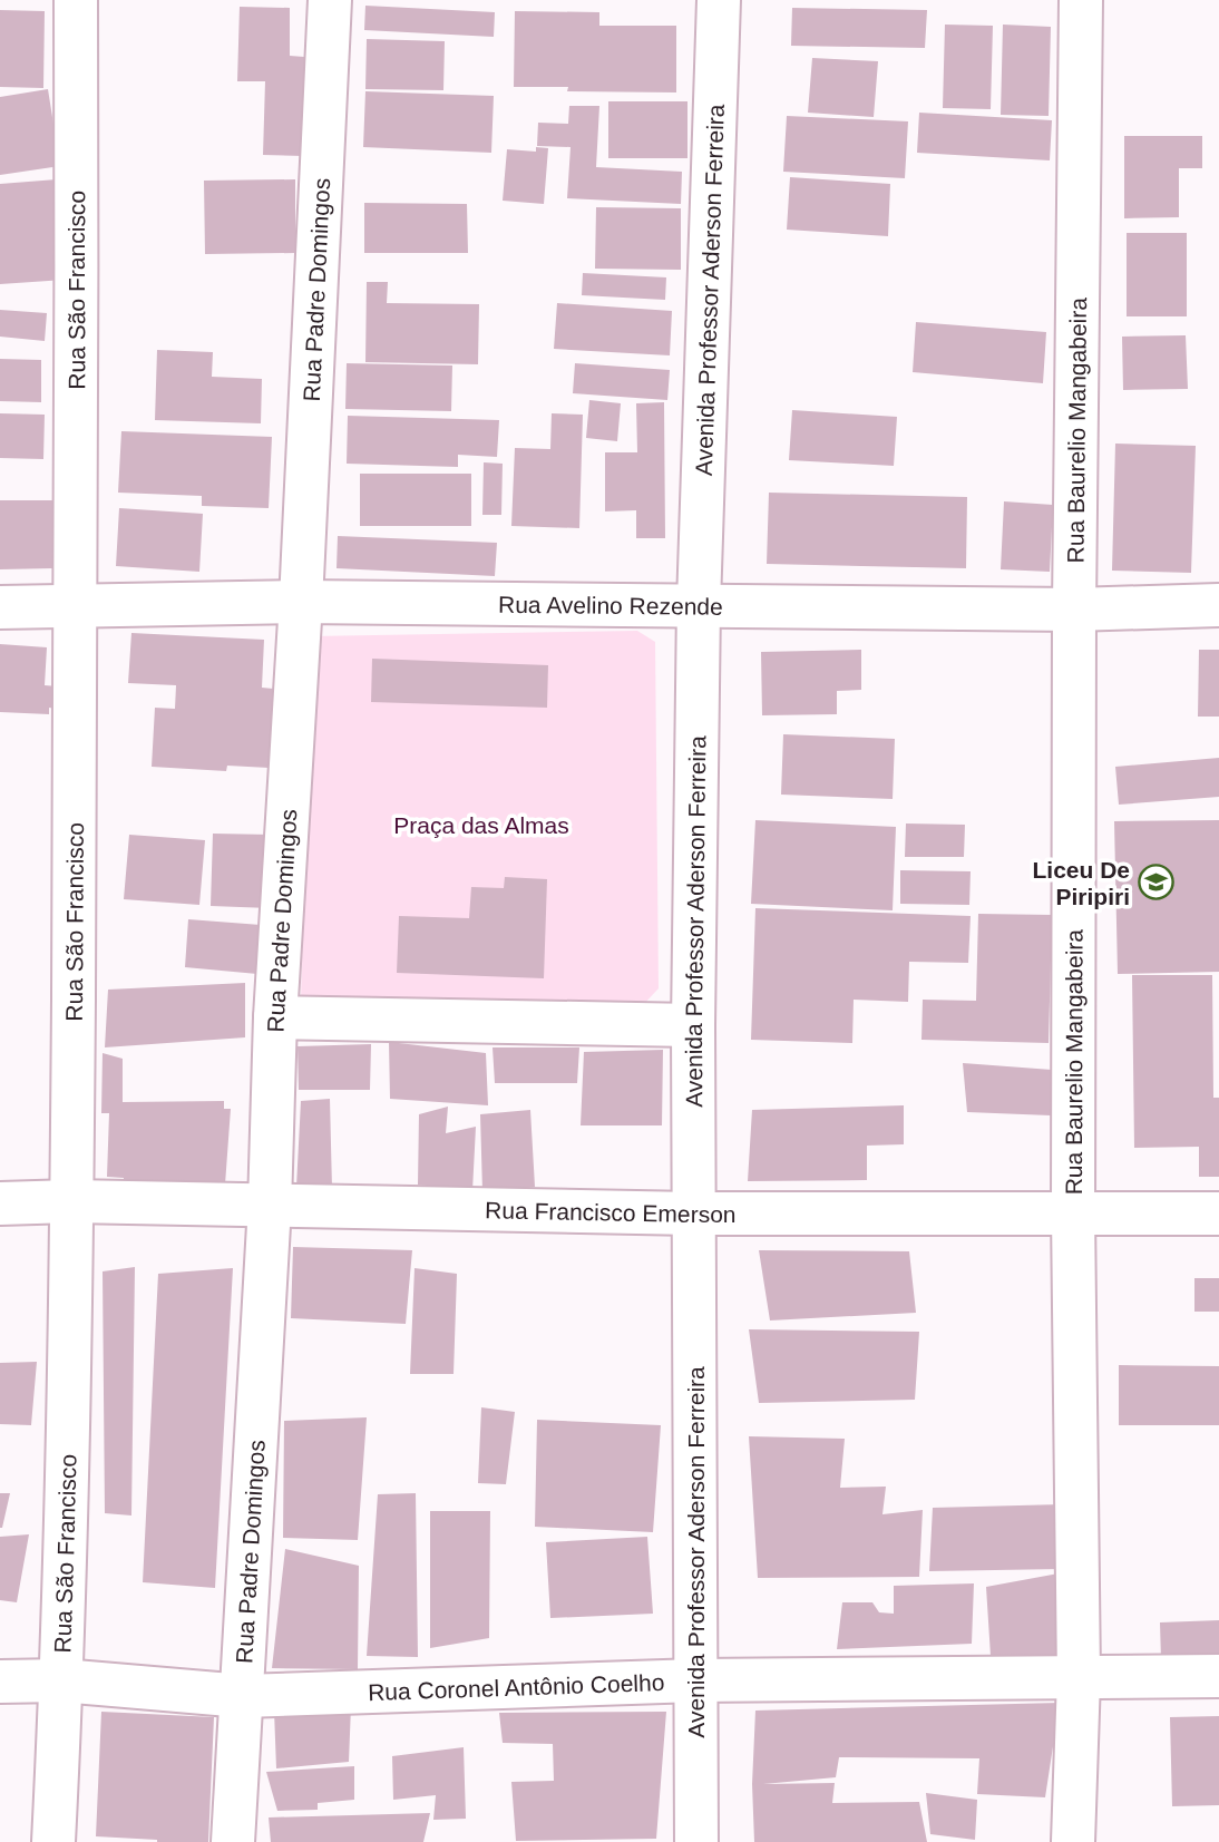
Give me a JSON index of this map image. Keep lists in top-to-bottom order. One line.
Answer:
{"streets":{"street":["Rua São Francisco","Rua Padre Domingos","Avenida Professor Aderson Ferreira","Rua Baurelio Mangabeira","Rua Avelino Rezende","Rua Francisco Emerson","Rua Coronel Antônio Coelho"]},"crossings":[["Rua São Francisco","Rua Avelino Rezende"],["Rua São Francisco","Rua Francisco Emerson"],["Rua São Francisco","Rua Coronel Antônio Coelho"],["Rua Padre Domingos","Rua Avelino Rezende"],["Rua Padre Domingos","Rua Francisco Emerson"],["Rua Padre Domingos","Rua Coronel Antônio Coelho"],["Avenida Professor Aderson Ferreira","Rua Avelino Rezende"],["Avenida Professor Aderson Ferreira","Rua Francisco Emerson"],["Avenida Professor Aderson Ferreira","Rua Coronel Antônio Coelho"],["Rua Baurelio Mangabeira","Rua Avelino Rezende"],["Rua Baurelio Mangabeira","Rua Francisco Emerson"],["Rua Baurelio Mangabeira","Rua Coronel Antônio Coelho"]],"parks":["Praça das Almas"],"places":{"school or university":["Liceu De Piripiri"]}}
